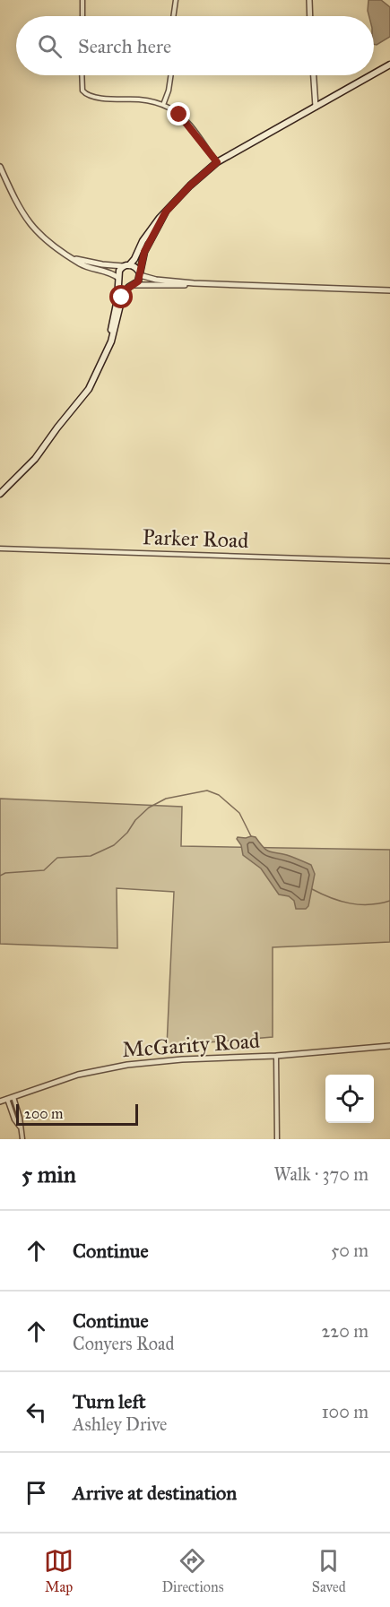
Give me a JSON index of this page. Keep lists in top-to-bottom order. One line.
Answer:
{"streets":{"street":["Parker Road","McGarity Road"]},"scale_bar":"200 m","page":{"search":"Search here","scale":"200 m","heading":["5 min","Walk · 370 m"],"list":[["Continue","50 m"],["Continue","Conyers Road","220 m"],["Turn left","Ashley Drive","100 m"],"Arrive at destination"],"nav":["Map","Directions","Saved"]}}
